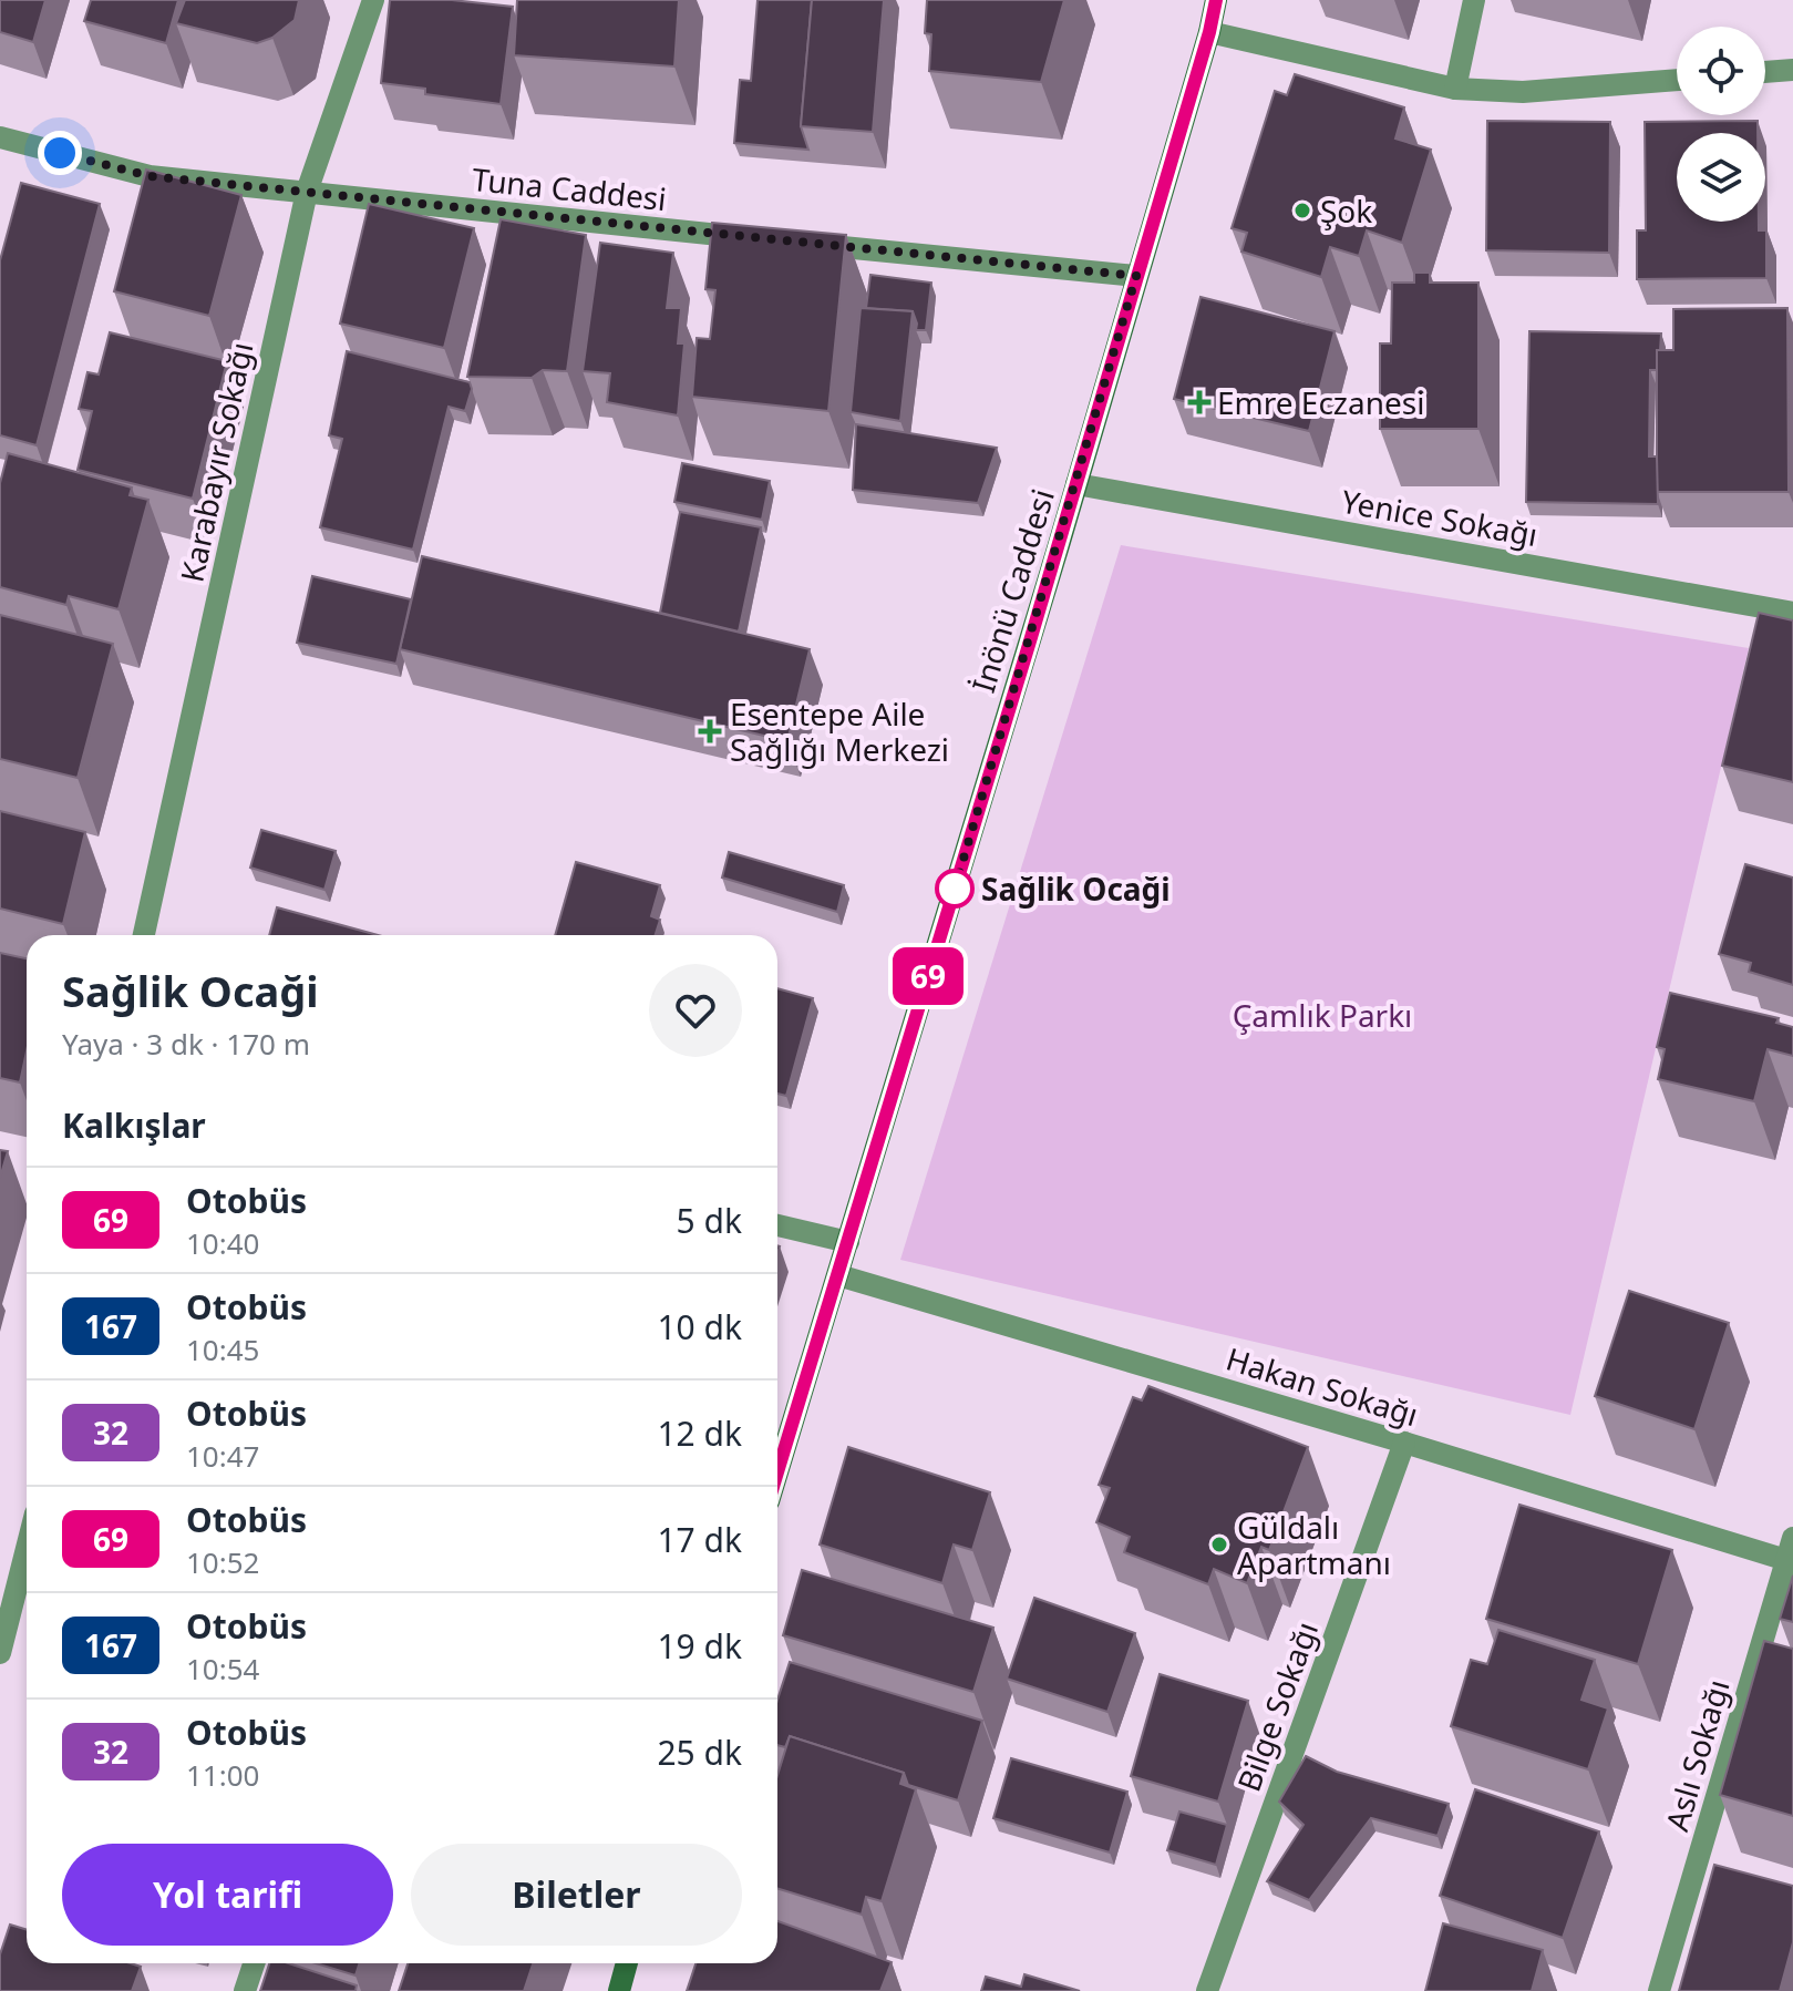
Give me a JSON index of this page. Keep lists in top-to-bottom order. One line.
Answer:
{"streets":{"street":["Tuna Caddesi","Karabayır Sokağı","Yenice Sokağı","İnönü Caddesi","Hakan Sokağı","Bilge Sokağı","Aslı Sokağı"]},"crossings":[["Tuna Caddesi","Karabayır Sokağı"],["Yenice Sokağı","İnönü Caddesi"],["İnönü Caddesi","Hakan Sokağı"],["Hakan Sokağı","Bilge Sokağı"],["Hakan Sokağı","Aslı Sokağı"]],"parks":["Çamlık Parkı"],"places":{"other":["Şok","Sağlik Ocaği","Güldalı Apartmanı"],"health":["Emre Eczanesi","Esentepe Aile Sağlığı Merkezi"]},"lines":["bus line 69"],"page":{"on_map":"69","heading":[["Sağlik Ocaği","Yaya · 3 dk · 170 m"],"Kalkışlar"],"list":[{"mark":"69","name":"Otobüs","note":"10:40","value":"5 dk"},{"mark":"167","name":"Otobüs","note":"10:45","value":"10 dk"},{"mark":"32","name":"Otobüs","note":"10:47","value":"12 dk"},{"mark":"69","name":"Otobüs","note":"10:52","value":"17 dk"},{"mark":"167","name":"Otobüs","note":"10:54","value":"19 dk"},{"mark":"32","name":"Otobüs","note":"11:00","value":"25 dk"}],"buttons":["Yol tarifi","Biletler"]}}
